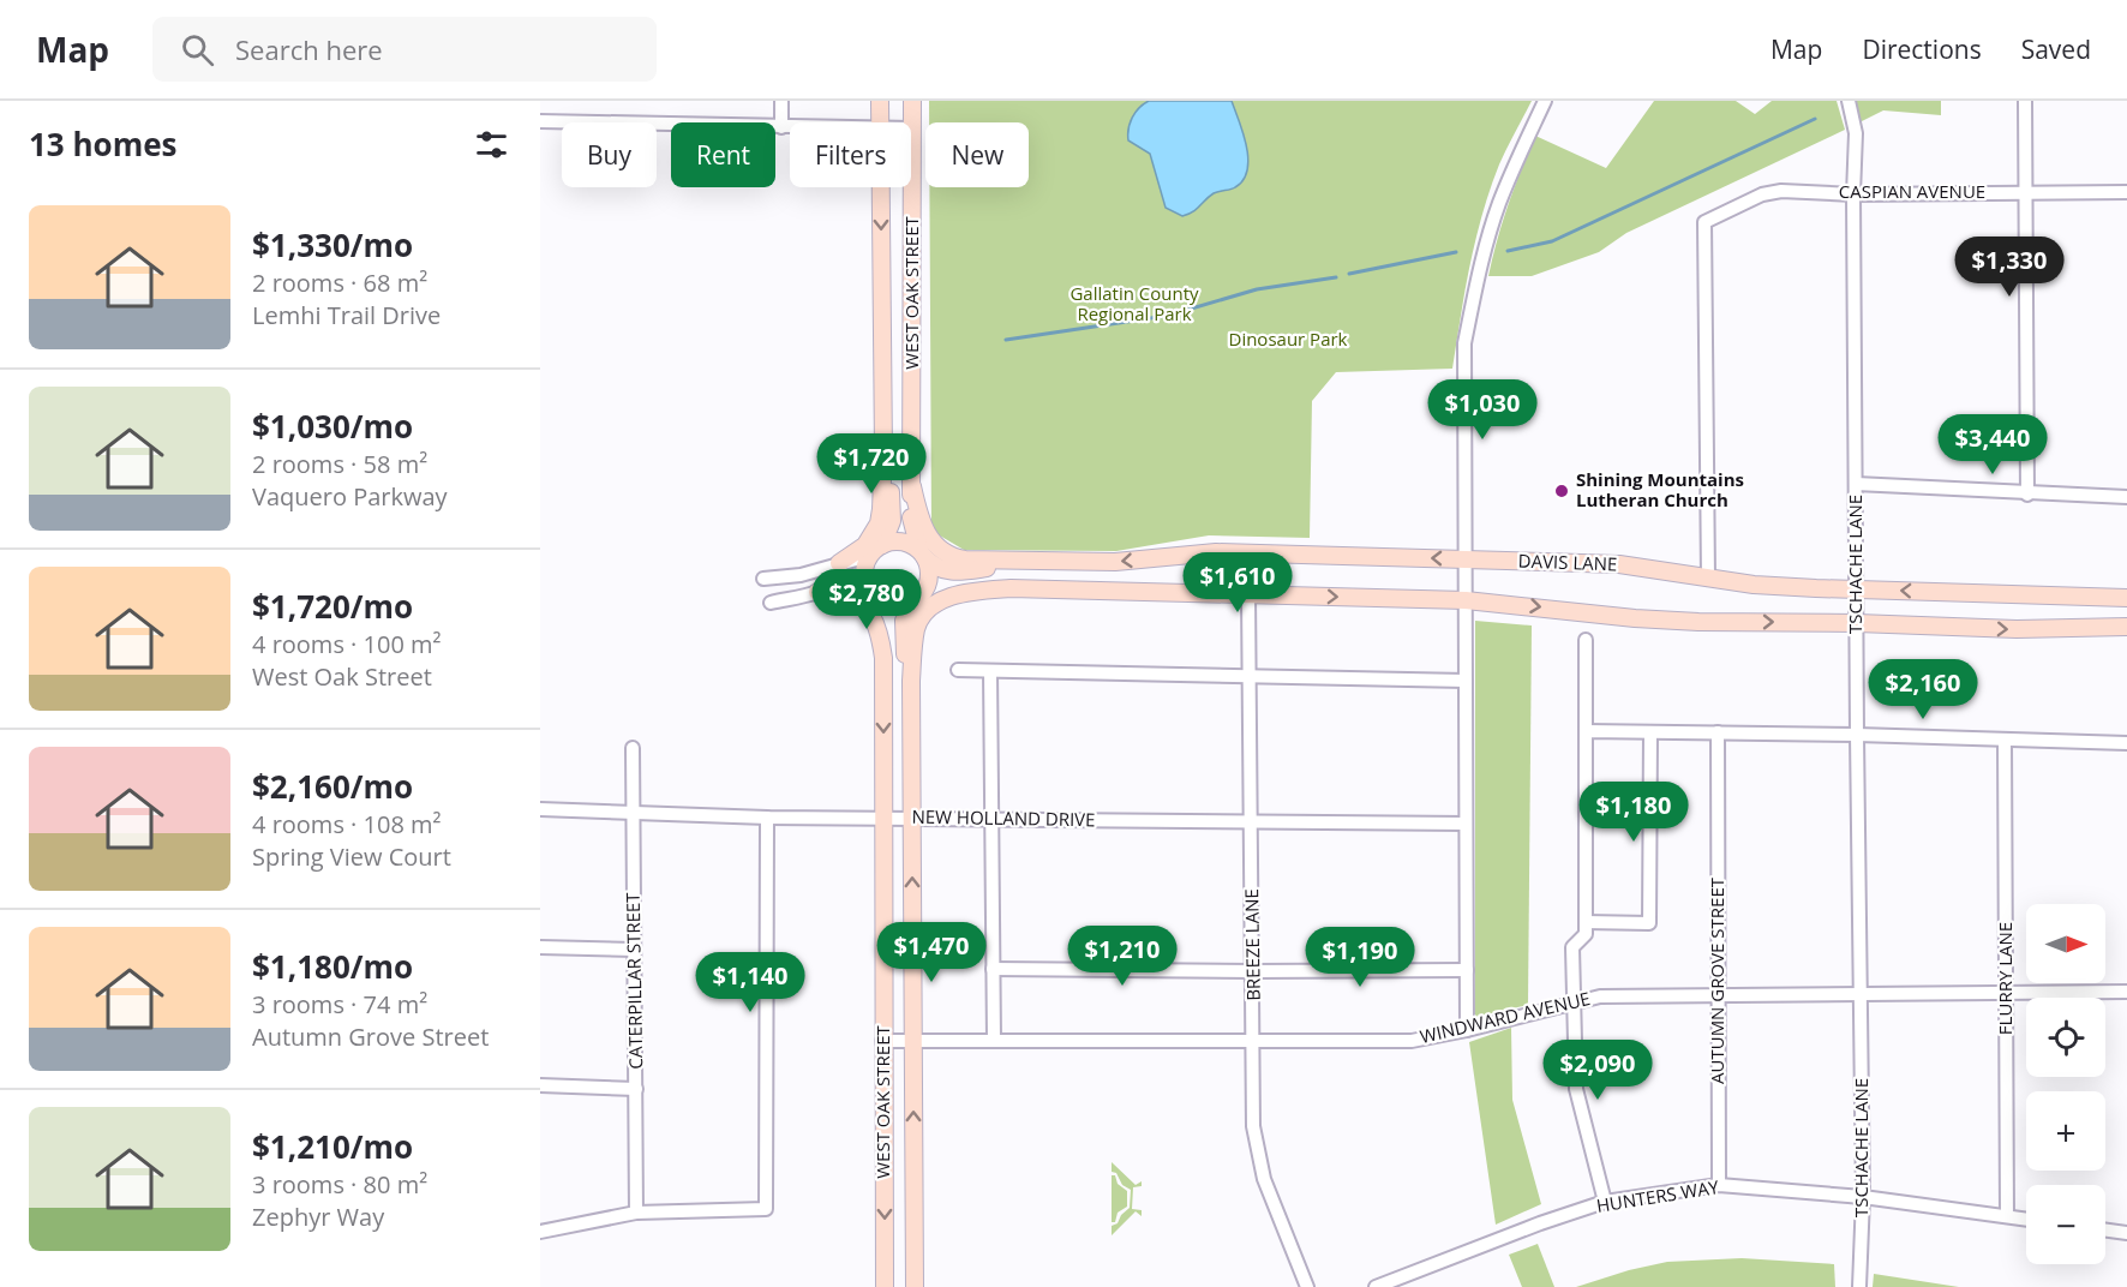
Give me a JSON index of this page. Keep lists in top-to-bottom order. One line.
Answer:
{"streets":{"main road":["WEST OAK STREET","DAVIS LANE"],"street":["CASPIAN AVENUE","TSCHACHE LANE","NEW HOLLAND DRIVE","BREEZE LANE","FLURRY LANE","CATERPILLAR STREET","AUTUMN GROVE STREET","WINDWARD AVENUE","HUNTERS WAY"]},"crossings":[["CASPIAN AVENUE","DAVIS LANE"],["CASPIAN AVENUE","TSCHACHE LANE"],["WEST OAK STREET","NEW HOLLAND DRIVE"],["WEST OAK STREET","WINDWARD AVENUE"],["DAVIS LANE","TSCHACHE LANE"],["TSCHACHE LANE","WINDWARD AVENUE"],["TSCHACHE LANE","HUNTERS WAY"],["NEW HOLLAND DRIVE","BREEZE LANE"],["NEW HOLLAND DRIVE","CATERPILLAR STREET"],["BREEZE LANE","WINDWARD AVENUE"],["FLURRY LANE","WINDWARD AVENUE"],["FLURRY LANE","HUNTERS WAY"],["AUTUMN GROVE STREET","WINDWARD AVENUE"],["AUTUMN GROVE STREET","HUNTERS WAY"]],"parks":["Gallatin County Regional Park","Dinosaur Park"],"places":["Shining Mountains Lutheran Church"],"north":"right","page":{"header":"Map","search":"Search here","nav":["Map","Directions","Saved"],"heading":"13 homes","chip":["Buy","Rent","Filters","New"],"list":[{"name":"$1,330/mo","note":"2 rooms · 68 m² · Lemhi Trail Drive"},{"name":"$1,030/mo","note":"2 rooms · 58 m² · Vaquero Parkway"},{"name":"$1,720/mo","note":"4 rooms · 100 m² · West Oak Street"},{"name":"$2,160/mo","note":"4 rooms · 108 m² · Spring View Court"},{"name":"$1,180/mo","note":"3 rooms · 74 m² · Autumn Grove Street"},{"name":"$1,210/mo","note":"3 rooms · 80 m² · Zephyr Way"}],"price":["$1,330","$1,030","$3,440","$1,720","$1,610","$2,780","$2,160","$1,180","$1,470","$1,210","$1,190","$1,140","$2,090"],"map_buttons":["+","−"]}}
